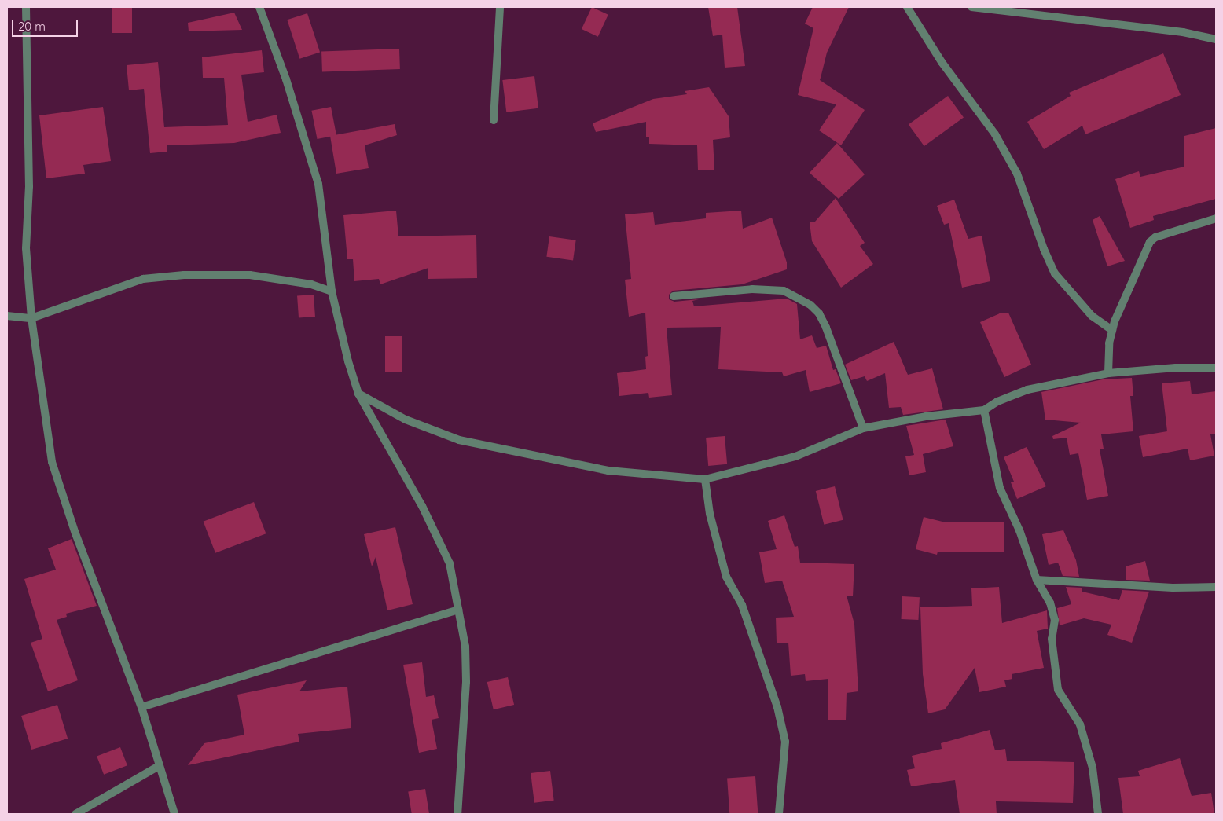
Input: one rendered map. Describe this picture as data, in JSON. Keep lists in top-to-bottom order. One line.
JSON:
{"scale_bar":"20 m"}
